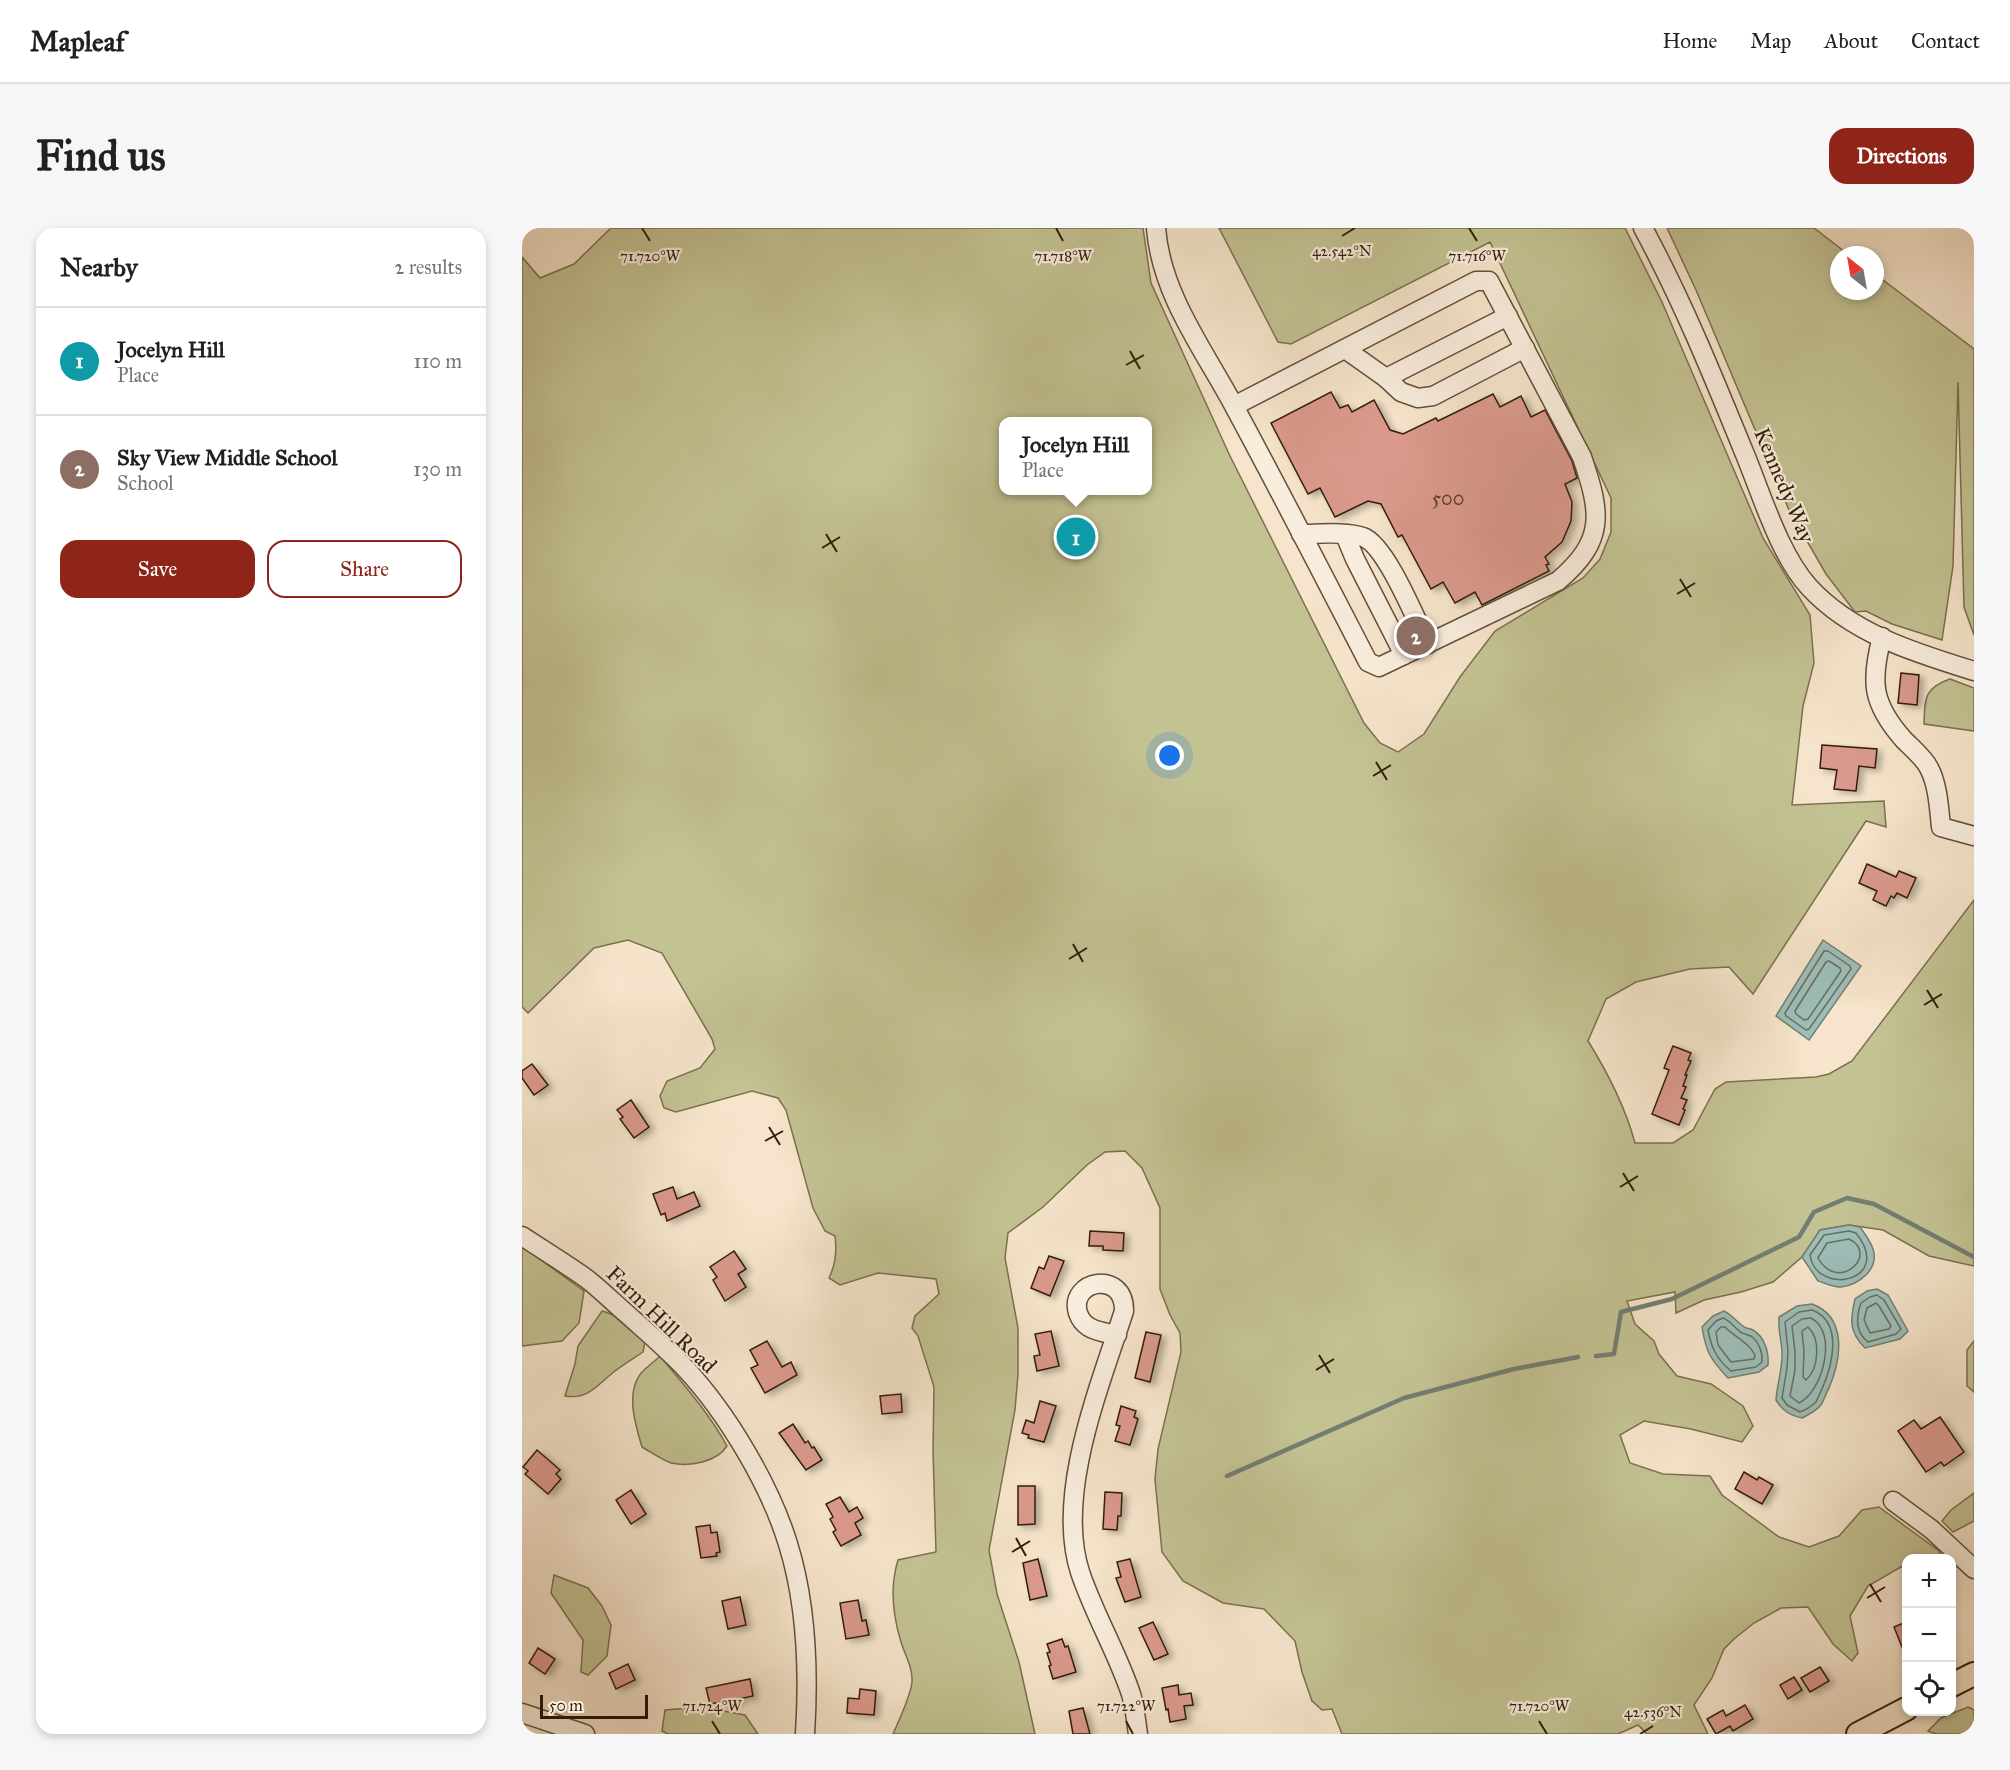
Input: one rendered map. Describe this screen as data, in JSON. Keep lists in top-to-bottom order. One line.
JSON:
{"streets":{"street":["Kennedy Way","Farm Hill Road"]},"house_numbers":["500"],"scale_bar":"50 m","north":"top left","page":{"header":"Mapleaf","nav":["Home","Map","About","Contact"],"buttons":["Directions",["Save","Share"]],"title":"Find us","heading":["Nearby","2 results"],"list":[{"mark":"1","name":"Jocelyn Hill","note":"Place","value":"110 m"},{"mark":"2","name":"Sky View Middle School","note":"School","value":"130 m"}],"popup":["Jocelyn Hill","Place"],"pins":["1","2"],"map_buttons":["+","−"],"scale":"50 m"},"coordinates":["42.542°N","71.720°W","71.718°W","71.716°W","71.724°W","71.722°W","42.536°N"]}
